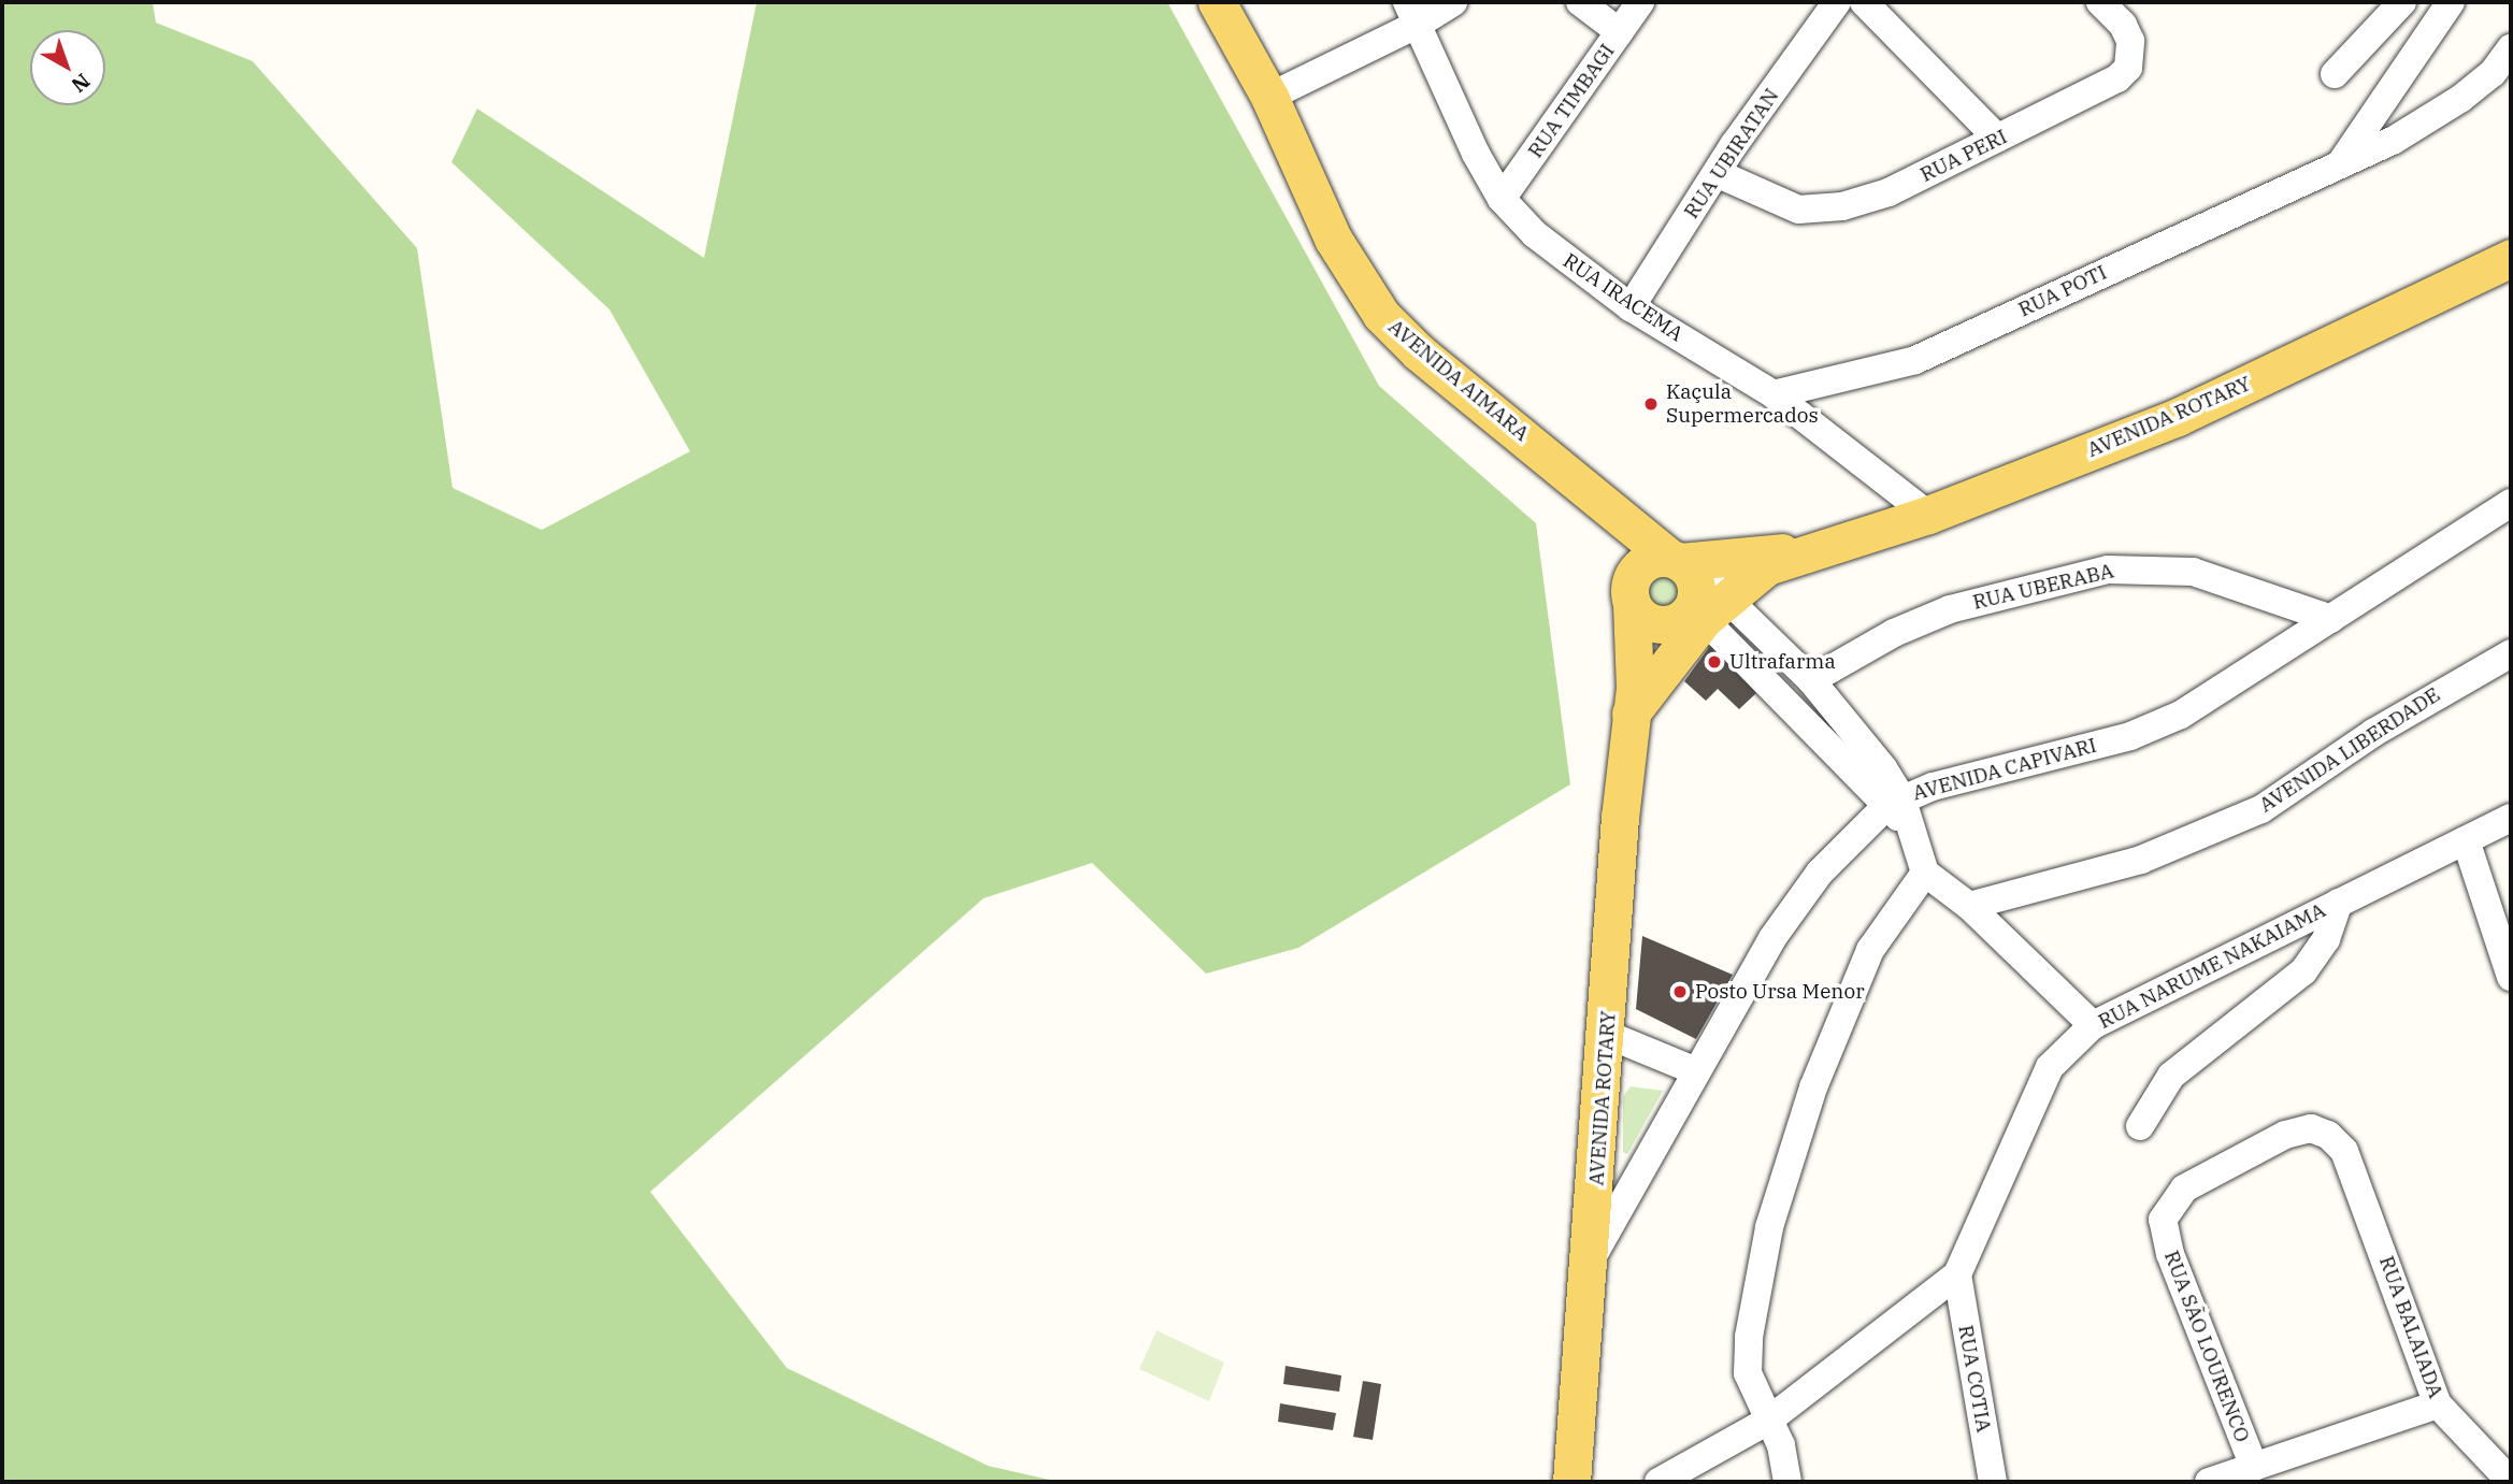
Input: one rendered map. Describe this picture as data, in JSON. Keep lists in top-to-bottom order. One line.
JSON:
{"streets":{"main road":["AVENIDA AIMARA","AVENIDA ROTARY"],"street":["RUA TIMBAGI","RUA UBIRATAN","RUA PERI","RUA POTI","RUA IRACEMA","RUA UBERABA","AVENIDA LIBERDADE","AVENIDA CAPIVARI","RUA NARUME NAKAIAMA","RUA BALAIADA","RUA SÃO LOURENCO","RUA COTIA"]},"crossings":[["RUA TIMBAGI","RUA IRACEMA"],["RUA UBIRATAN","RUA PERI"],["RUA UBIRATAN","RUA IRACEMA"],["RUA POTI","RUA IRACEMA"],["RUA IRACEMA","AVENIDA ROTARY"],["AVENIDA AIMARA","AVENIDA ROTARY"],["AVENIDA ROTARY","AVENIDA CAPIVARI"],["RUA UBERABA","AVENIDA CAPIVARI"],["RUA NARUME NAKAIAMA","RUA COTIA"],["RUA BALAIADA","RUA SÃO LOURENCO"]],"places":["Kaçula Supermercados","Ultrafarma","Posto Ursa Menor"],"north":"bottom right"}
